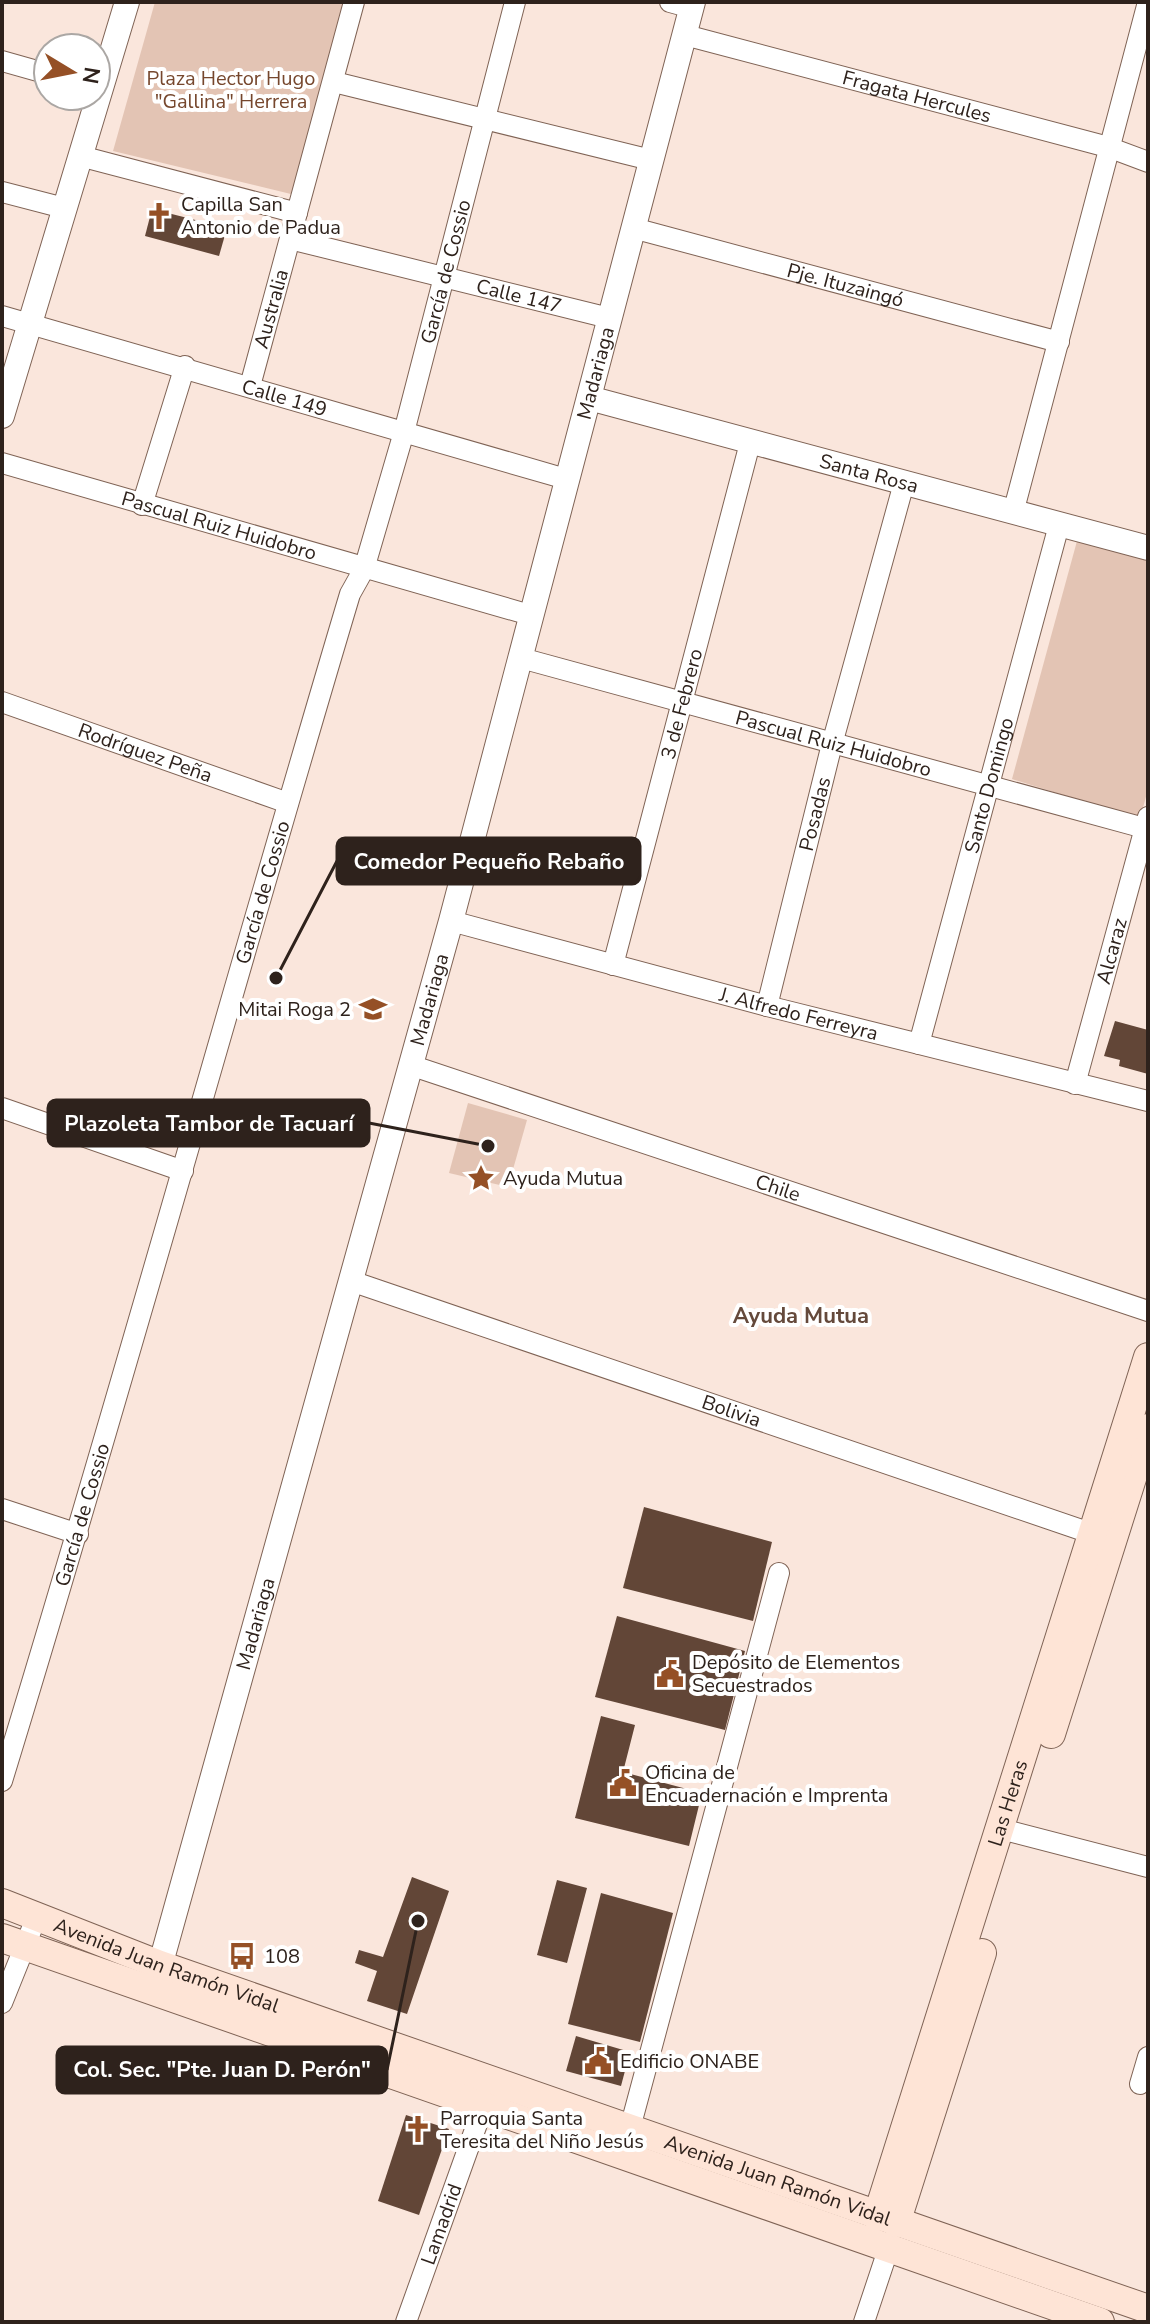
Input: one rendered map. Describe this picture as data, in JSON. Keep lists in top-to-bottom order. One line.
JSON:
{"streets":{"main road":["Las Heras","Avenida Juan Ramón Vidal"],"street":["Fragata Hercules","García de Cossio","Pje. Ituzaingó","Calle 147","Australia","Madariaga","Calle 149","Santa Rosa","Pascual Ruiz Huidobro","3 de Febrero","Rodríguez Peña","Santo Domingo","Posadas","Alcaraz","J. Alfredo Ferreyra","Chile","Bolivia","Lamadrid"]},"crossings":[["Fragata Hercules","Madariaga"],["García de Cossio","Calle 147"],["García de Cossio","Calle 149"],["García de Cossio","Pascual Ruiz Huidobro"],["García de Cossio","Rodríguez Peña"],["Pje. Ituzaingó","Madariaga"],["Calle 147","Australia"],["Calle 147","Madariaga"],["Australia","Calle 149"],["Madariaga","Calle 149"],["Madariaga","Santa Rosa"],["Madariaga","Pascual Ruiz Huidobro"],["Madariaga","J. Alfredo Ferreyra"],["Madariaga","Chile"],["Madariaga","Bolivia"],["Madariaga","Avenida Juan Ramón Vidal"],["Santa Rosa","3 de Febrero"],["Santa Rosa","Santo Domingo"],["Santa Rosa","Posadas"],["Pascual Ruiz Huidobro","3 de Febrero"],["Pascual Ruiz Huidobro","Santo Domingo"],["Pascual Ruiz Huidobro","Posadas"],["Pascual Ruiz Huidobro","Alcaraz"],["3 de Febrero","J. Alfredo Ferreyra"],["Santo Domingo","J. Alfredo Ferreyra"],["Posadas","J. Alfredo Ferreyra"],["Alcaraz","J. Alfredo Ferreyra"],["Bolivia","Las Heras"],["Las Heras","Avenida Juan Ramón Vidal"],["Avenida Juan Ramón Vidal","Lamadrid"]],"districts":["Ayuda Mutua"],"parks":["Plaza Hector Hugo \"Gallina\" Herrera"],"places":{"church":["Capilla San Antonio de Padua","Parroquia Santa Teresita del Niño Jesús"],"other":["Comedor Pequeño Rebaño","Plazoleta Tambor de Tacuarí","Col. Sec. \"Pte. Juan D. Perón\""],"school or university":["Mitai Roga 2"],"place":["Ayuda Mutua"],"public building":["Depósito de Elementos Secuestrados","Oficina de Encuadernación e Imprenta","Edificio ONABE"],"bus stop":["108"]},"north":"right"}
